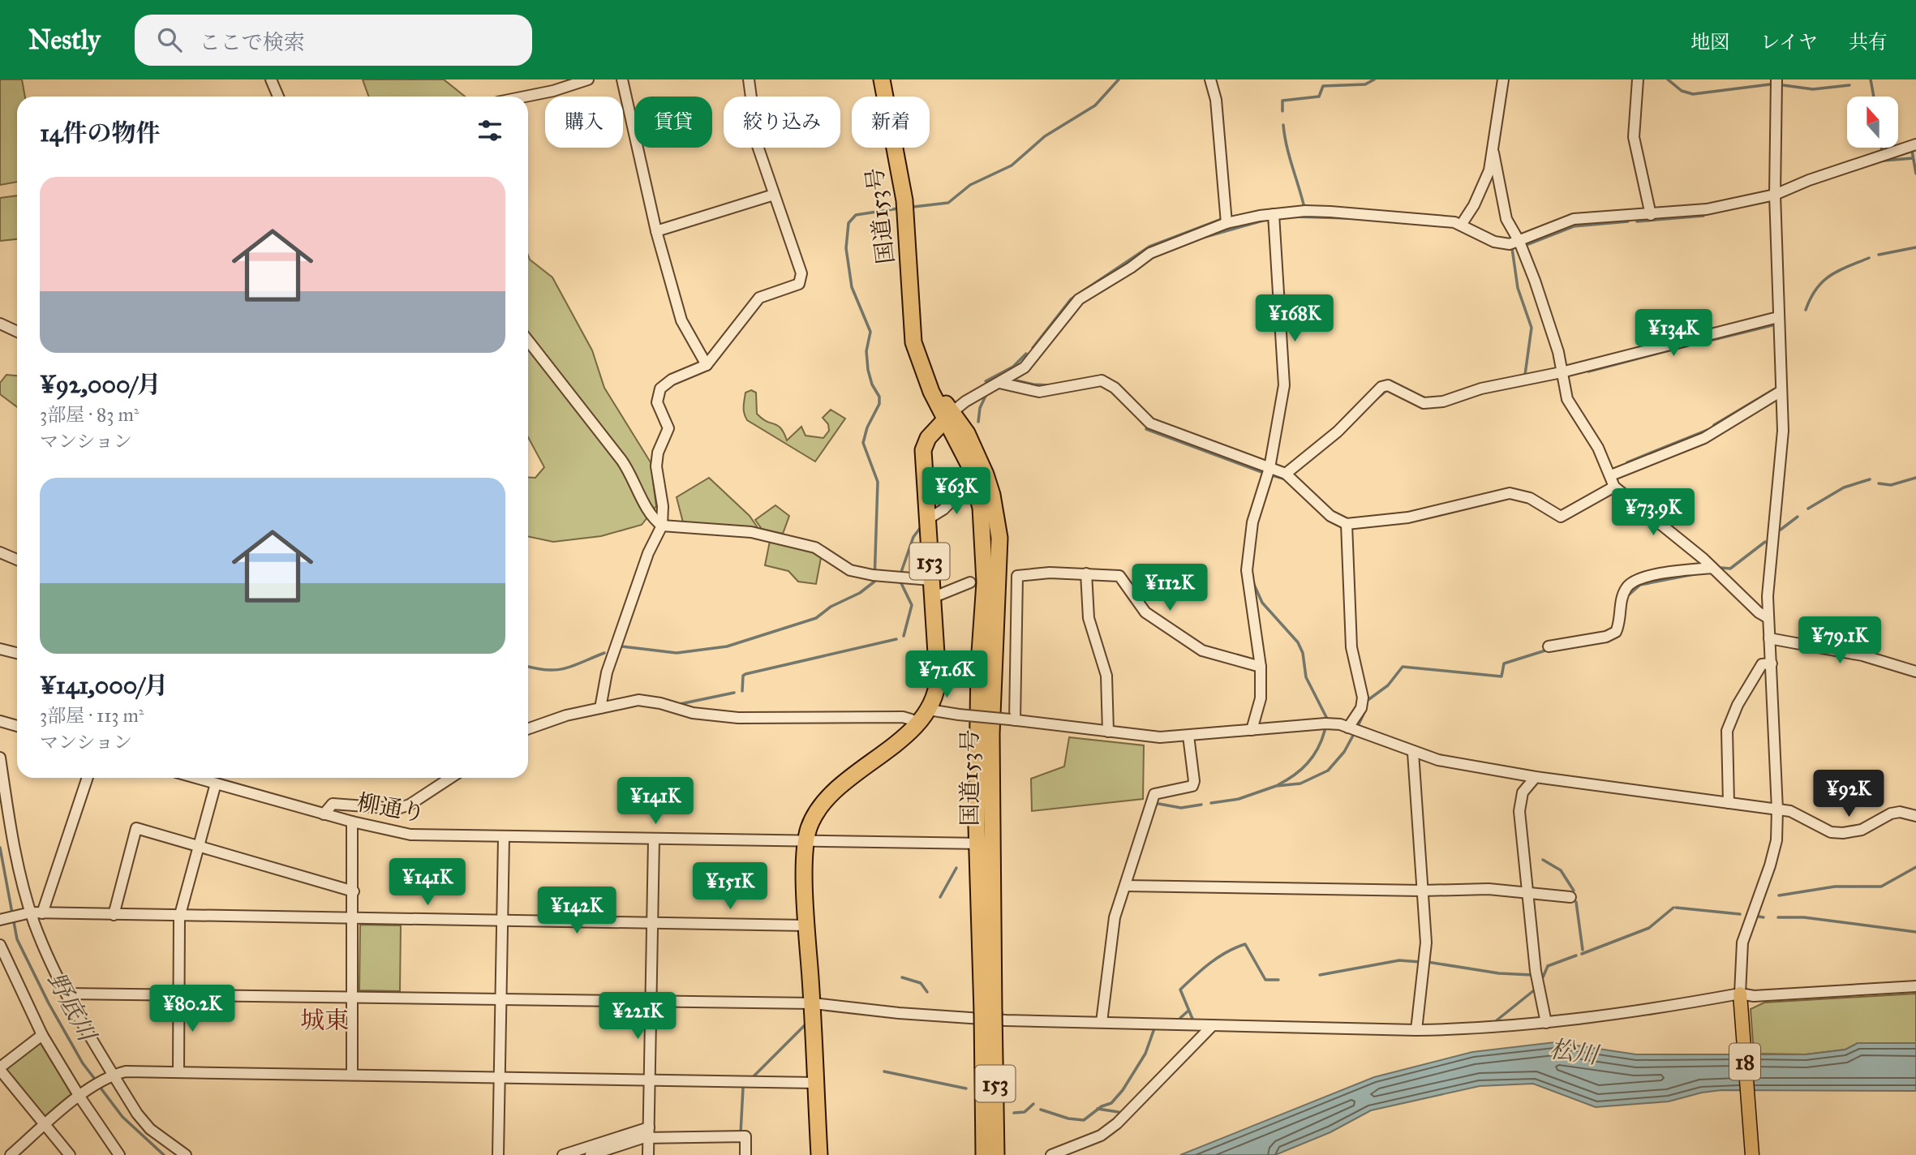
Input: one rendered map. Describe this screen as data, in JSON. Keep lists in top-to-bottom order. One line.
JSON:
{"streets":{"highway":["国道153号","153"],"main road":["18"],"street":["柳通り"]},"crossings":[["国道153号","153"],["国道153号","柳通り"],["153","柳通り"]],"districts":["城東"],"water":["野底川","松川"],"north":"top","page":{"header":"Nestly","search":"ここで検索","nav":["地図","レイヤ","共有"],"chip":["購入","賃貸","絞り込み","新着"],"heading":"14件の物件","list":[{"name":"¥92,000/月","note":"3部屋 · 83 m² · マンション"},{"name":"¥141,000/月","note":"3部屋 · 113 m² · マンション"}],"price":["¥168K","¥134K","¥63K","¥73.9K","¥112K","¥79.1K","¥71.6K","¥92K","¥141K","¥141K","¥151K","¥142K","¥80.2K","¥221K"]}}
